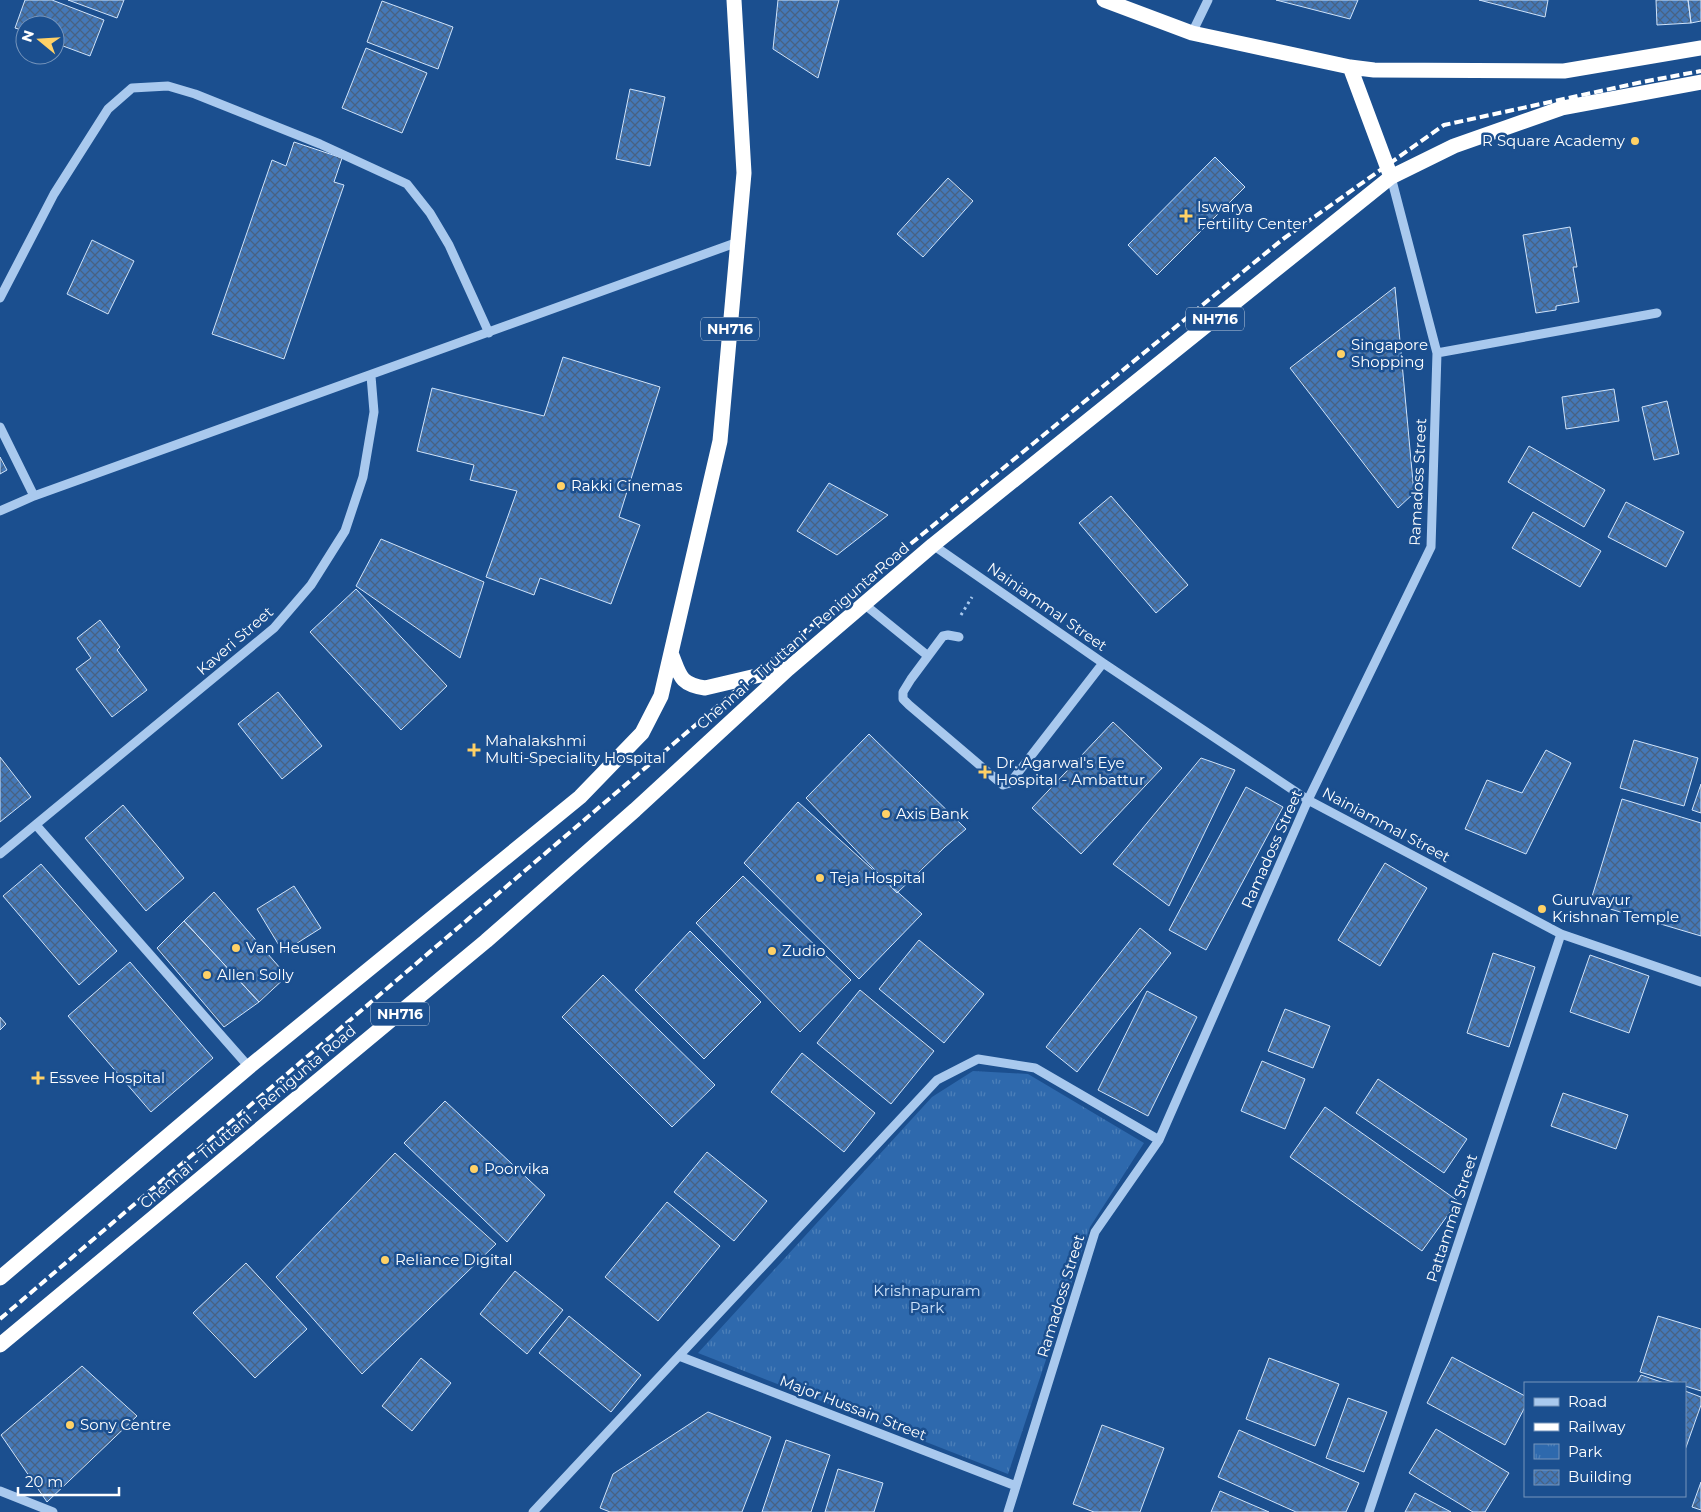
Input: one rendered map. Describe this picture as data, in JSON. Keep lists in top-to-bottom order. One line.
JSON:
{"streets":{"highway":["NH716","Chennai - Tiruttani - Renigunta Road"],"street":["Ramadoss Street","Nainiammal Street","Kaveri Street","Pattammal Street","Major Hussain Street"]},"crossings":[["Ramadoss Street","Nainiammal Street"],["Ramadoss Street","Chennai - Tiruttani - Renigunta Road"],["Ramadoss Street","Major Hussain Street"],["Nainiammal Street","Chennai - Tiruttani - Renigunta Road"],["Nainiammal Street","Pattammal Street"]],"parks":["Krishnapuram Park"],"places":{"other":["R Square Academy","Singapore Shopping","Rakki Cinemas","Axis Bank","Teja Hospital","Guruvayur Krishnan Temple","Van Heusen","Zudio","Allen Solly","Poorvika","Reliance Digital","Sony Centre"],"health":["Iswarya Fertility Center","Mahalakshmi Multi-Speciality Hospital","Dr. Agarwal's Eye Hospital - Ambattur","Essvee Hospital"]},"legend":["Road","Railway","Park","Building"],"scale_bar":"20 m","north":"left"}
